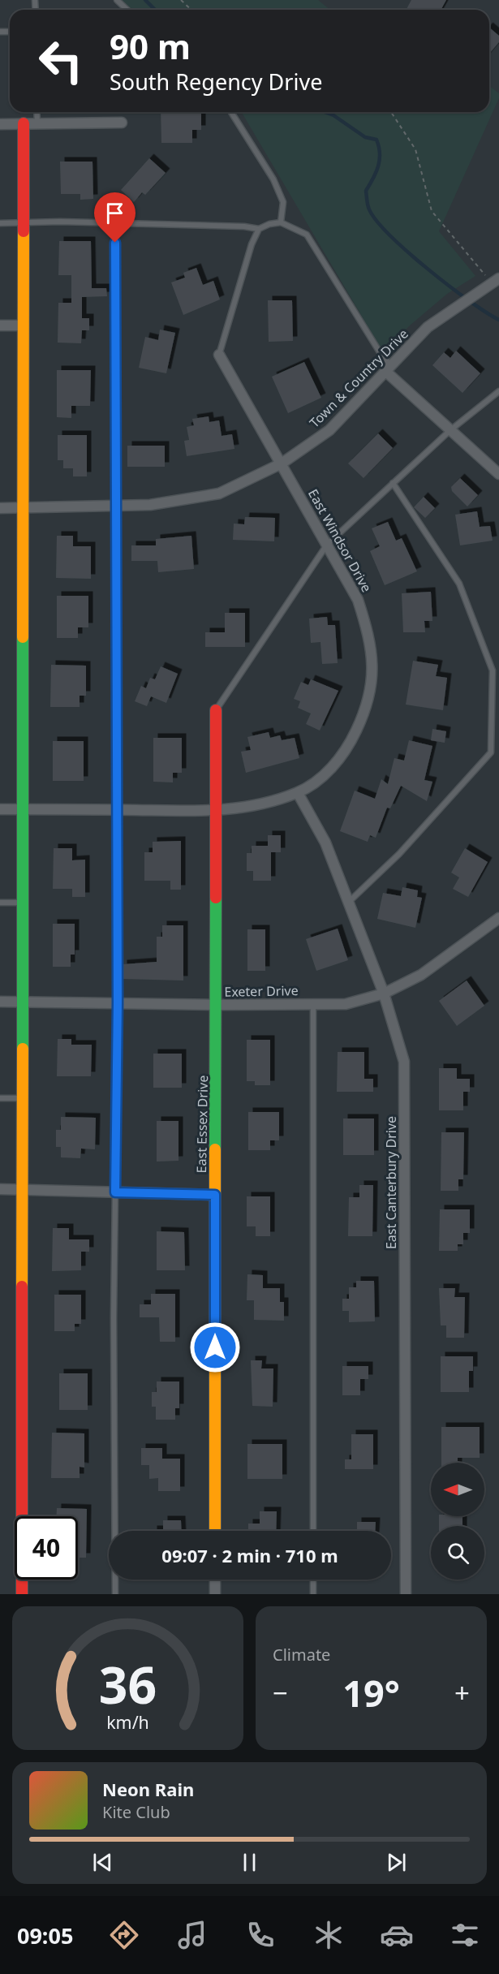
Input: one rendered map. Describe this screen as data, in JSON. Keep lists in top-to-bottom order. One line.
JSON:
{"streets":{"street":["Town & Country Drive","East Windsor Drive","Exeter Drive","East Essex Drive","East Canterbury Drive"]},"crossings":[["Town & Country Drive","East Windsor Drive"],["East Windsor Drive","East Essex Drive"],["East Windsor Drive","East Canterbury Drive"],["Exeter Drive","East Essex Drive"],["Exeter Drive","East Canterbury Drive"]],"north":"left","page":{"turn":["90 m","South Regency Drive"],"limit":"40","trip":"09:07 · 2 min · 710 m","tile":"Climate","heat":["−","19°","+"],"song":["Neon Rain","Kite Club"],"tabs":"09:05","gauge":["36","km/h"]}}
